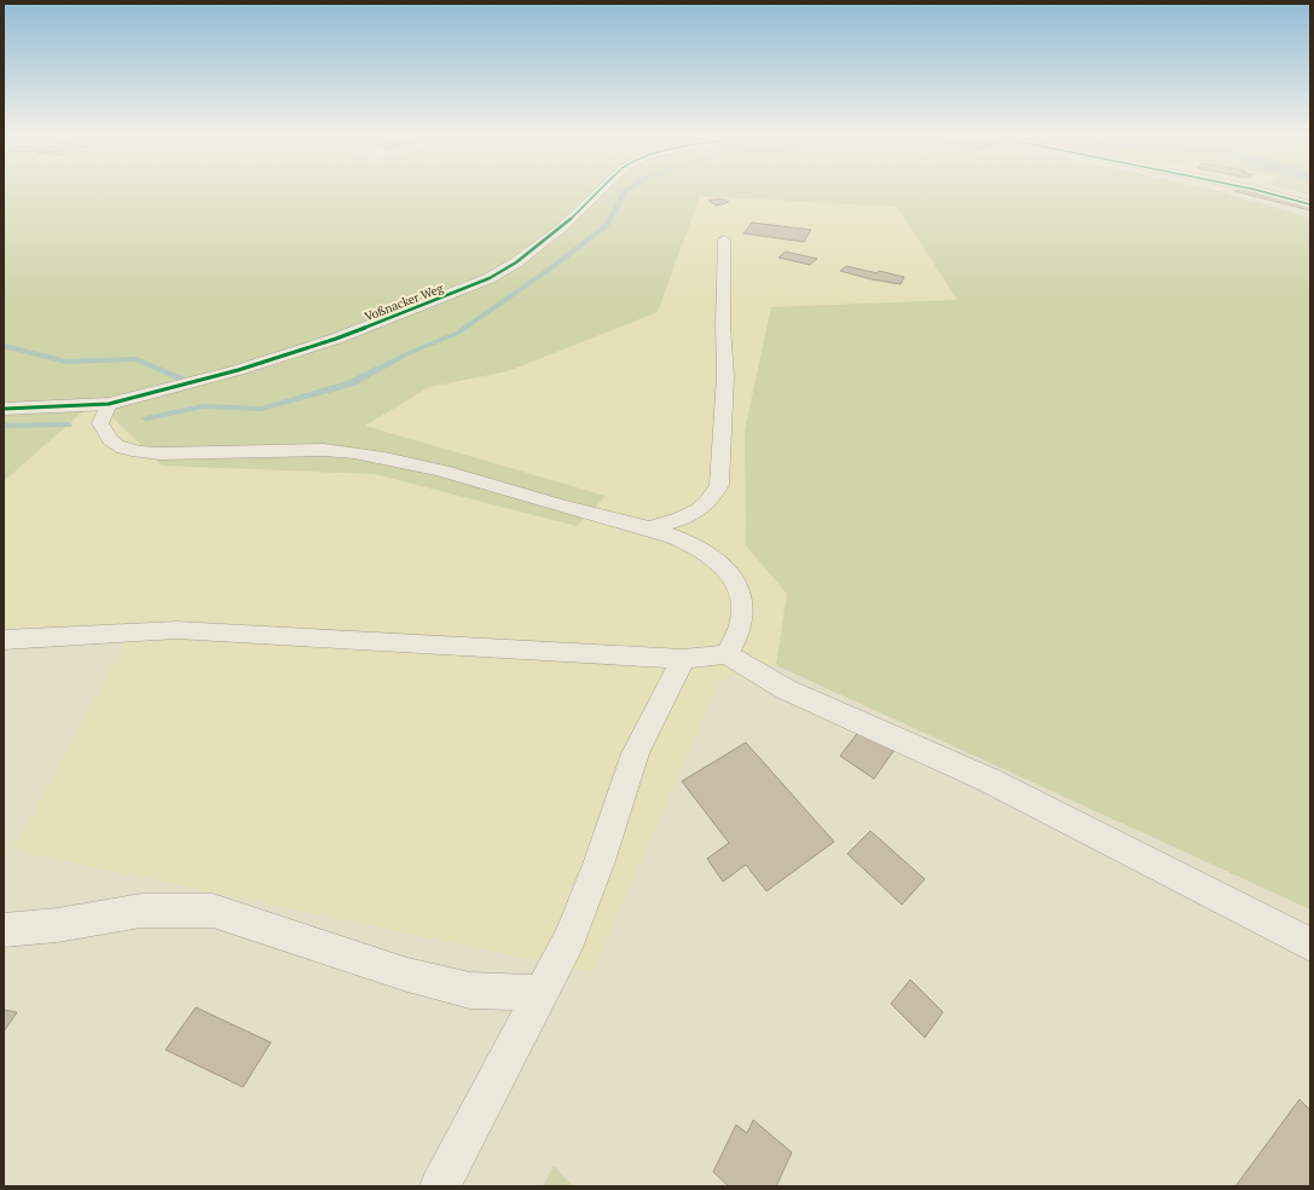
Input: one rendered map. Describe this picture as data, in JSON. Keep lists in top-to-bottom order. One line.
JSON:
{"streets":{"street":["Voßnacker Weg"]}}
